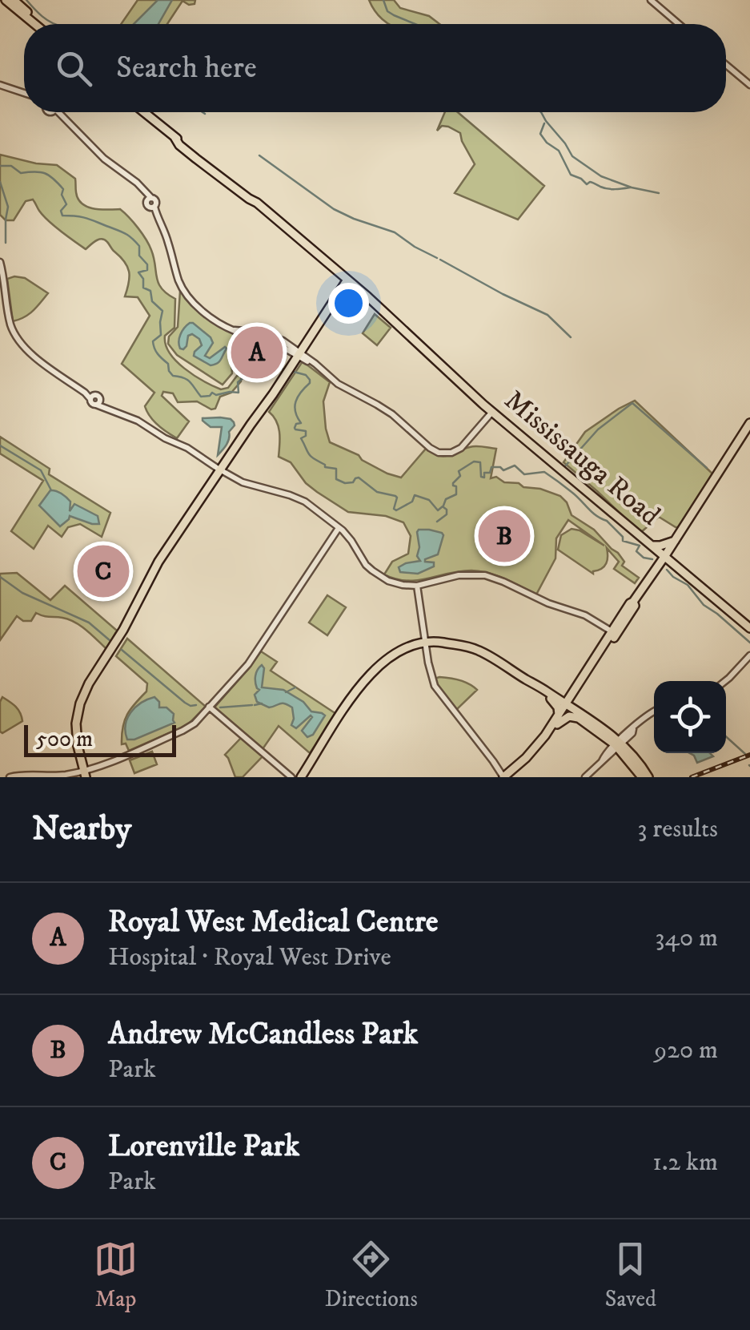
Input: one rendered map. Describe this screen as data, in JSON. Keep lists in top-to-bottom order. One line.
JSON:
{"streets":{"main road":["Mississauga Road"]},"scale_bar":"500 m","page":{"search":"Search here","pins":["A","B","C"],"scale":"500 m","heading":["Nearby","3 results"],"list":[{"mark":"A","name":"Royal West Medical Centre","note":"Hospital · Royal West Drive","value":"340 m"},{"mark":"B","name":"Andrew McCandless Park","note":"Park","value":"920 m"},{"mark":"C","name":"Lorenville Park","note":"Park","value":"1.2 km"}],"nav":["Map","Directions","Saved"]}}
